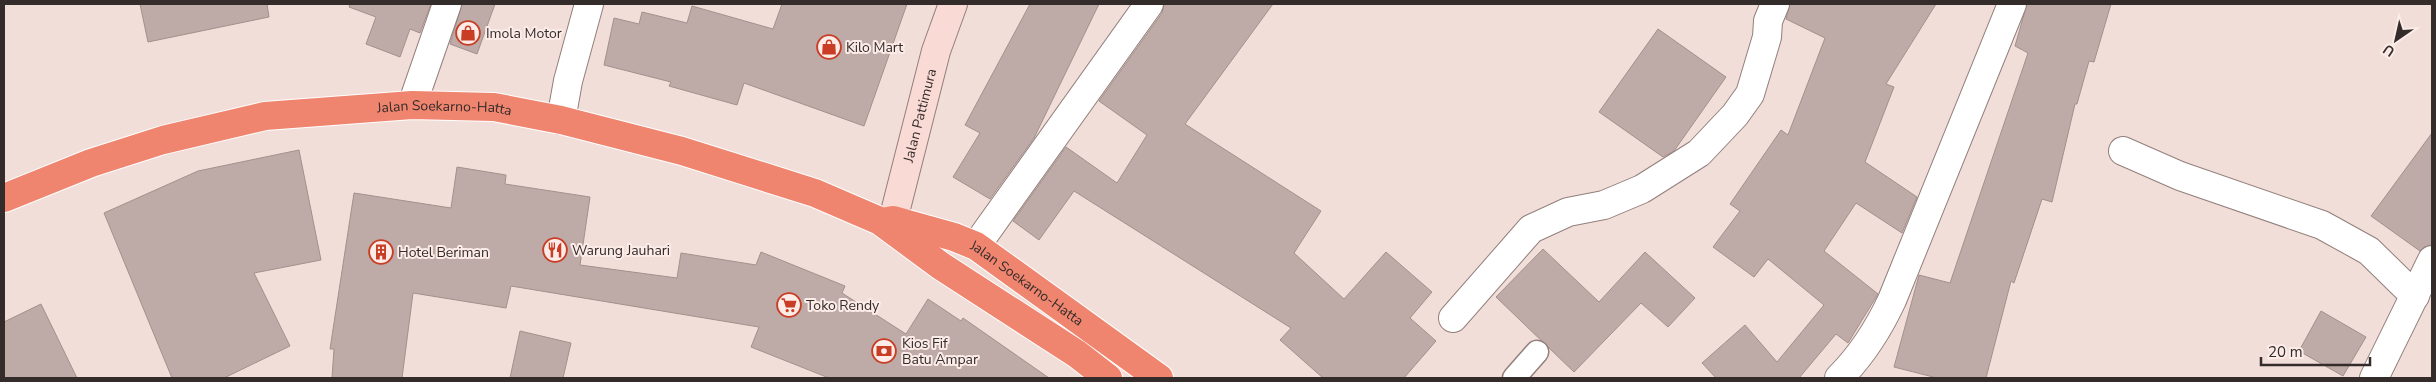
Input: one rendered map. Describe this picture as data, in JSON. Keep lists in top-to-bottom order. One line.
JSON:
{"streets":{"highway":["Jalan Soekarno-Hatta"],"street":["Jalan Pattimura"]},"crossings":[["Jalan Soekarno-Hatta","Jalan Pattimura"]],"places":{"shop":["Imola Motor","Kilo Mart"],"restaurant":["Warung Jauhari"],"building":["Hotel Beriman"],"supermarket":["Toko Rendy"],"bank":["Kios Fif Batu Ampar"]},"scale_bar":"20 m","north":"bottom left"}
